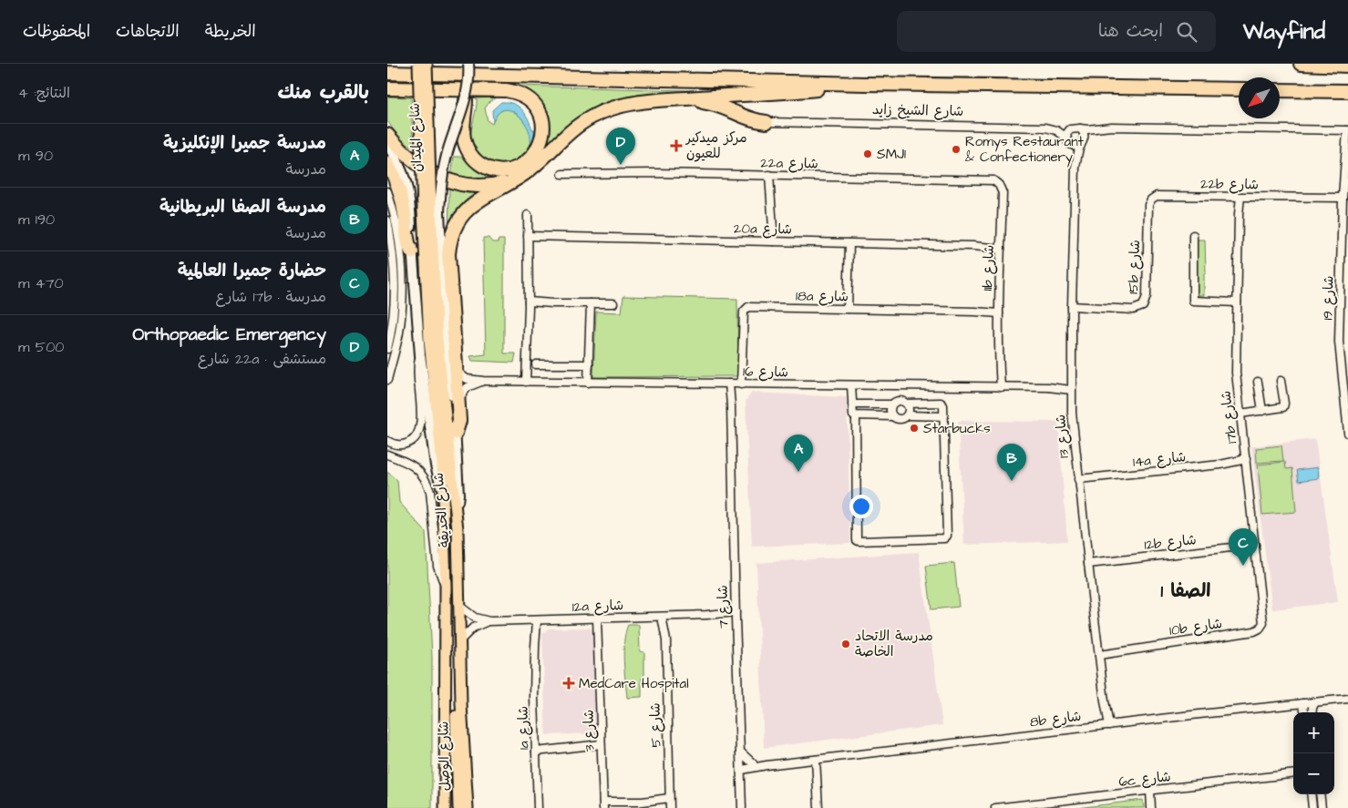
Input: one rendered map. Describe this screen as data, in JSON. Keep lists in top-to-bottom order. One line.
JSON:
{"streets":{"highway":["شارع الشيخ زايد"],"main road":["شارع الميدان","شارع الحديقة","شارع الوصل"],"street":["22a شارع","22b شارع","20a شارع","15b شارع","11b شارع","18a شارع","شارع 19","شارع 16","17b شارع","شارع 13","14a شارع","12b شارع","12a شارع","شارع 7","10b شارع","8b شارع","شارع 5","1a شارع","شارع 3","6c شارع"]},"crossings":[["شارع الشيخ زايد","شارع 13"],["شارع الميدان","شارع الحديقة"],["22a شارع","11b شارع"],["22b شارع","15b شارع"],["22b شارع","شارع 19"],["22b شارع","17b شارع"],["20a شارع","11b شارع"],["15b شارع","شارع 13"],["11b شارع","18a شارع"],["11b شارع","شارع 16"],["18a شارع","شارع 16"],["18a شارع","شارع 7"],["شارع 16","شارع 13"],["شارع 16","شارع 7"],["17b شارع","14a شارع"],["17b شارع","12b شارع"],["17b شارع","10b شارع"],["شارع 13","14a شارع"],["شارع 13","12b شارع"],["شارع 13","10b شارع"],["شارع 13","8b شارع"],["شارع الحديقة","12a شارع"],["شارع الحديقة","شارع الوصل"],["12a شارع","شارع 7"],["12a شارع","شارع 5"],["12a شارع","1a شارع"],["12a شارع","شارع 3"],["شارع 7","8b شارع"]],"districts":["الصفا 1"],"places":{"health":["مركز ميدكير للعيون","MedCare Hospital"],"other":["Romys Restaurant & Confectionery","SMJ1","Starbucks","مدرسة الاتحاد الخاصة"]},"north":"bottom left","page":{"header":"Wayfind","search":"ابحث هنا","nav":["الخريطة","الاتجاهات","المحفوظات"],"heading":["بالقرب منك","النتائج: 4"],"list":[{"mark":"A","name":"مدرسة جميرا الإنكليزية","note":"مدرسة","value":"90 m"},{"mark":"B","name":"مدرسة الصفا البريطانية","note":"مدرسة","value":"190 m"},{"mark":"C","name":"حضارة جميرا العالمية","note":"مدرسة · 17b شارع","value":"470 m"},{"mark":"D","name":"Orthopaedic Emergency","note":"مستشفى · 22a شارع","value":"500 m"}],"pins":["D","A","B","C"],"map_buttons":["+","−"]}}
